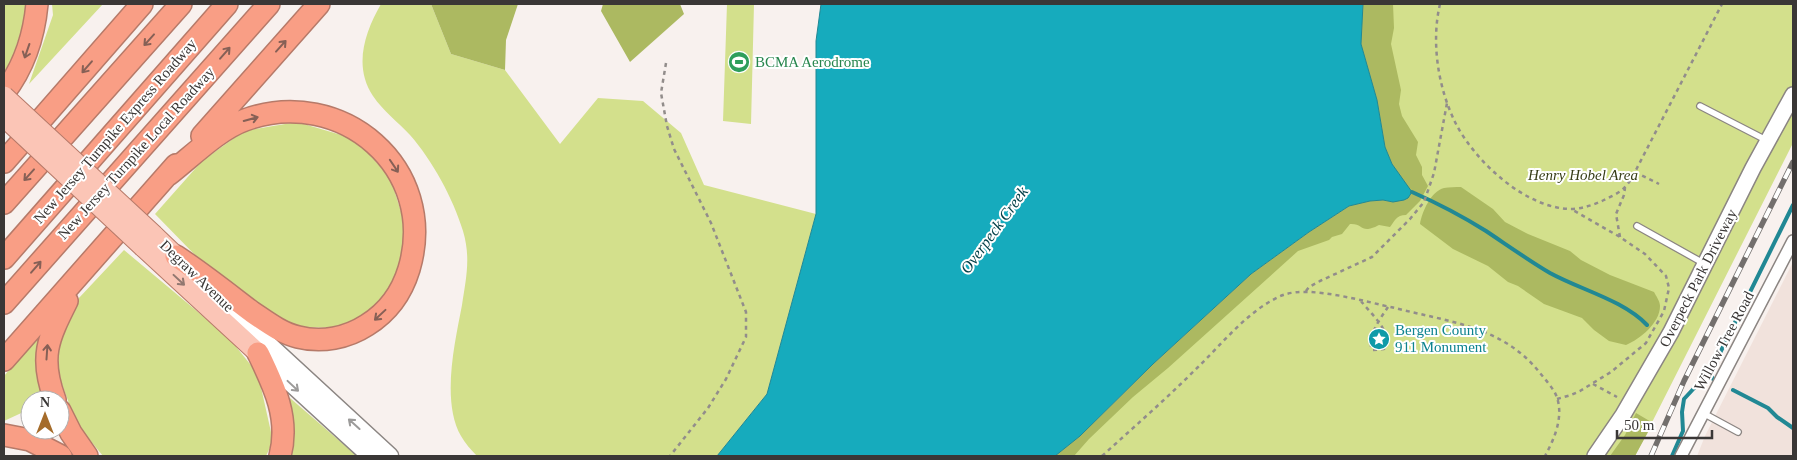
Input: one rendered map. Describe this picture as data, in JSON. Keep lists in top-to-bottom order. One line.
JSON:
{"streets":{"highway":["New Jersey Turnpike Express Roadway","New Jersey Turnpike Local Roadway"],"main road":["Degraw Avenue"],"street":["Overpeck Park Driveway","Willow Tree Road"]},"water":["Overpeck Creek"],"parks":["Henry Hobel Area"],"places":{"sports":["BCMA Aerodrome"],"place":["Bergen County 911 Monument"]},"scale_bar":"50 m","north":"top"}
